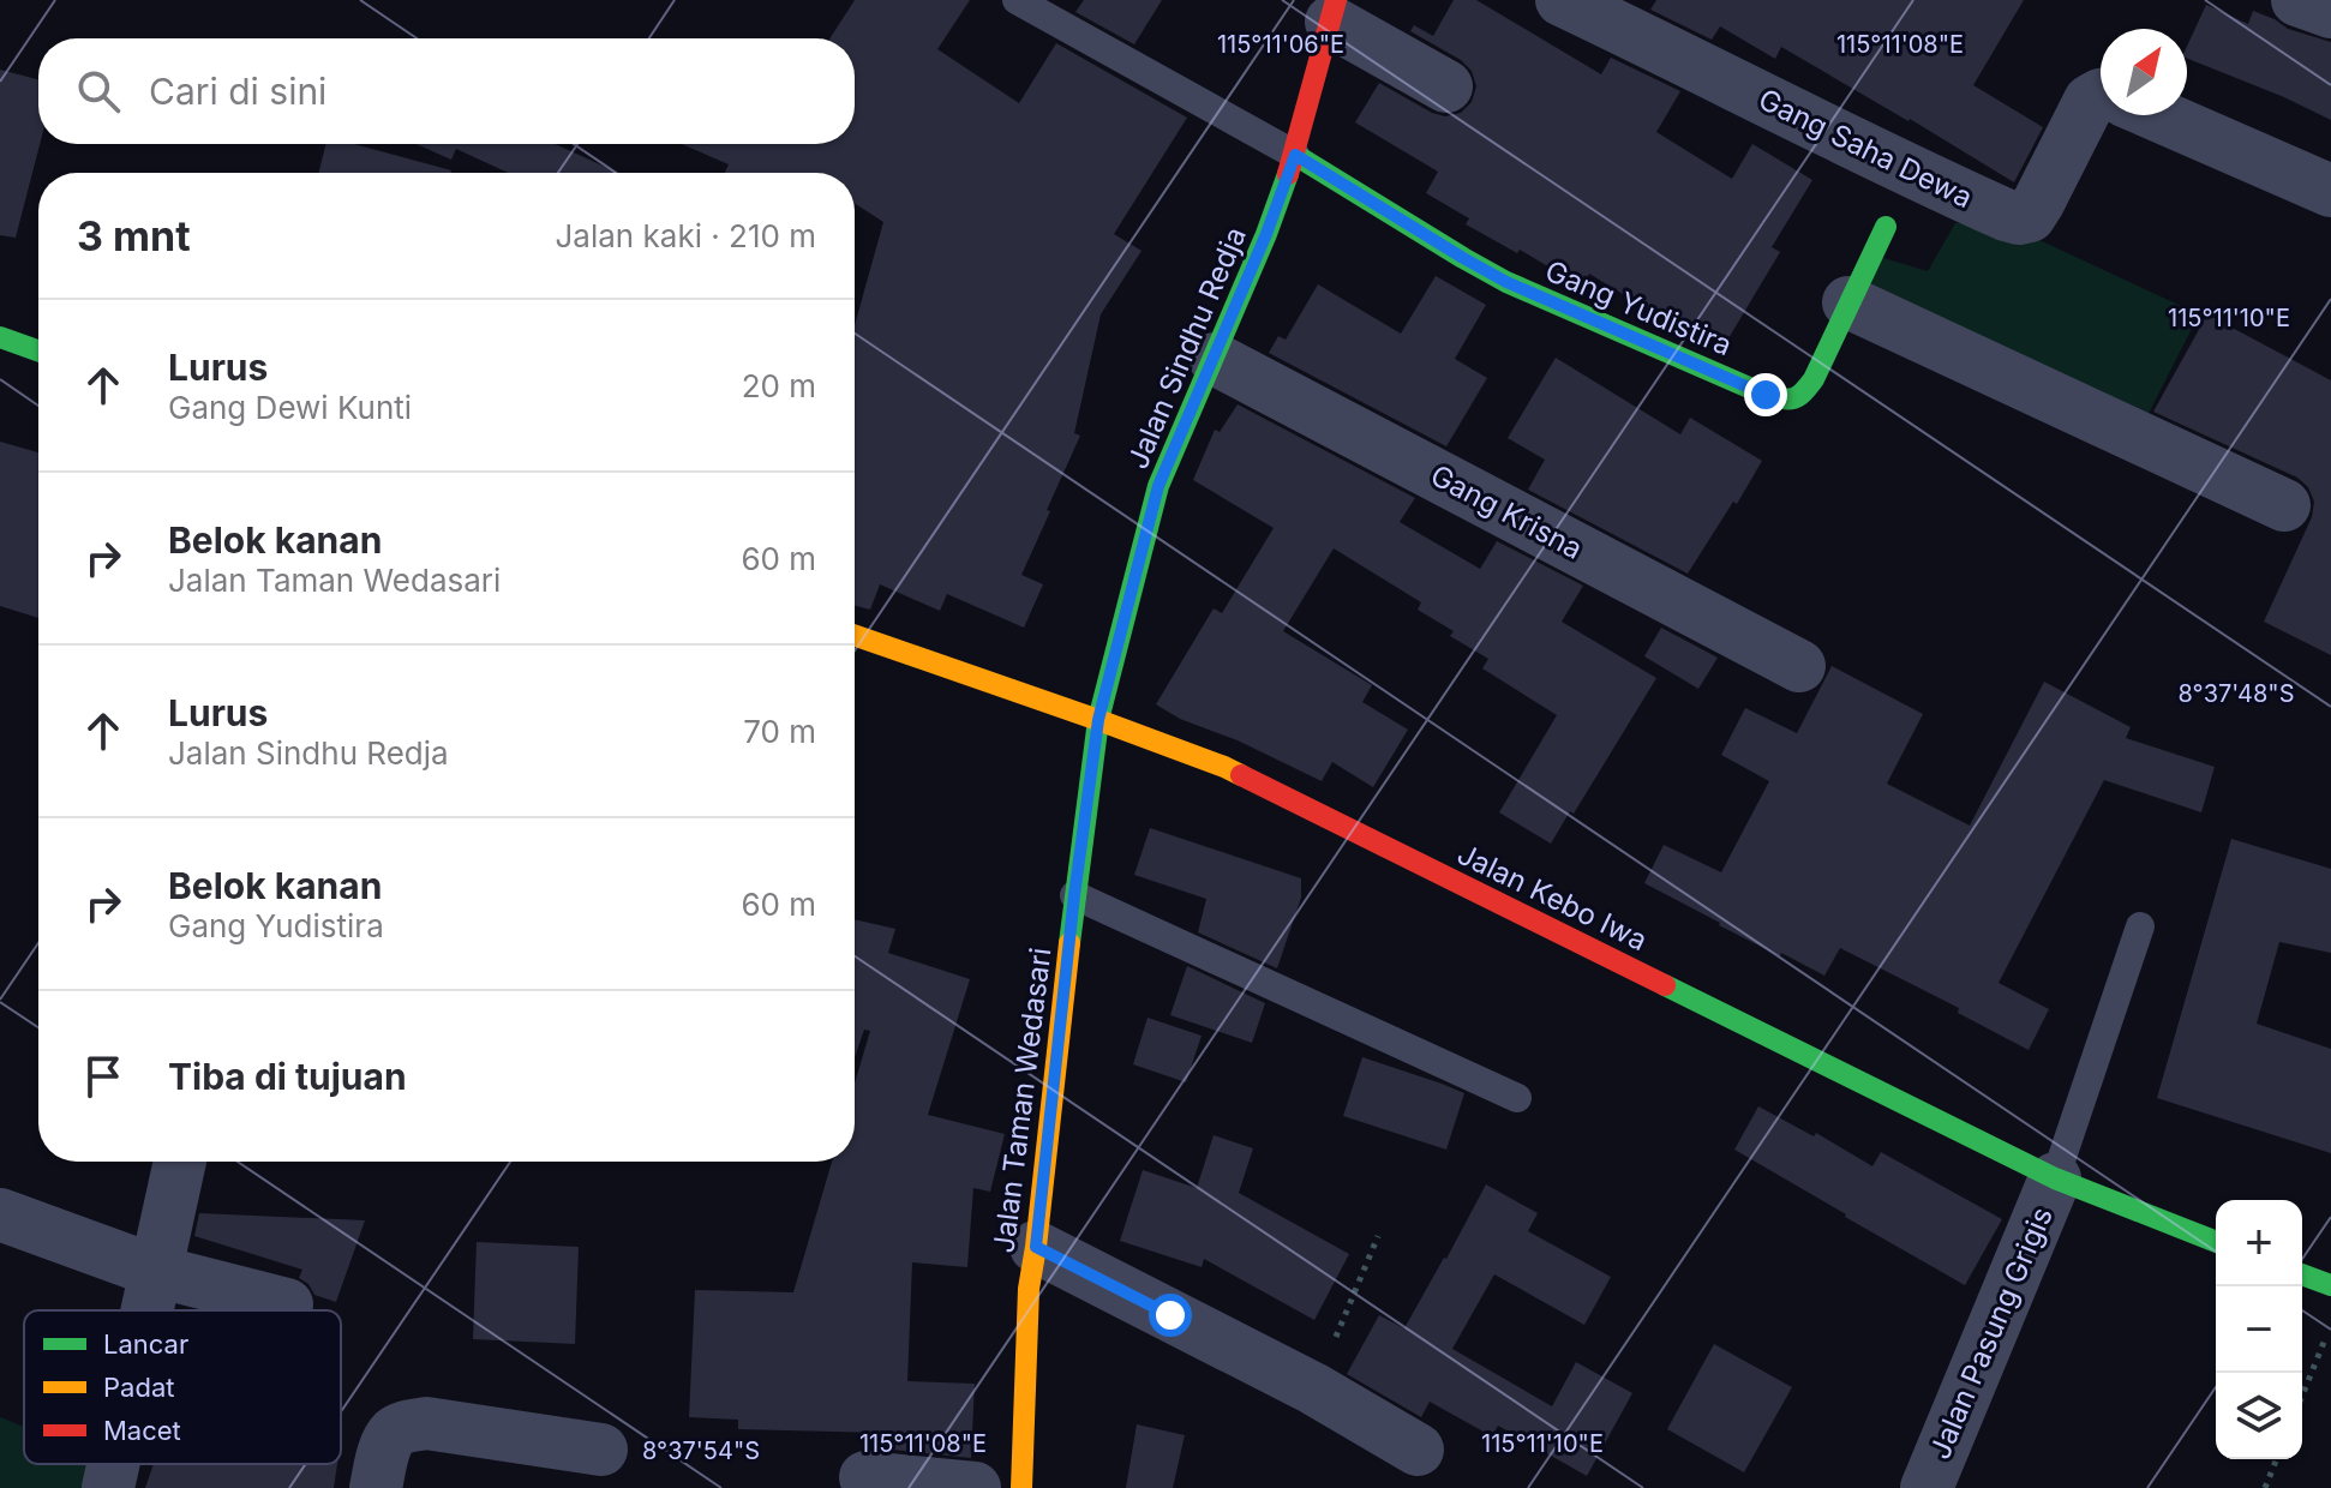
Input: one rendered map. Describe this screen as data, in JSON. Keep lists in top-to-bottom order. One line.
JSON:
{"streets":{"street":["Gang Saha Dewa","Gang Yudistira","Jalan Sindhu Redja","Gang Krisna","Jalan Kebo Iwa","Jalan Taman Wedasari","Jalan Pasung Grigis"]},"crossings":[["Gang Yudistira","Jalan Sindhu Redja"],["Jalan Sindhu Redja","Gang Krisna"],["Jalan Sindhu Redja","Jalan Kebo Iwa"],["Jalan Sindhu Redja","Jalan Taman Wedasari"],["Jalan Kebo Iwa","Jalan Taman Wedasari"],["Jalan Kebo Iwa","Jalan Pasung Grigis"]],"legend":["Lancar","Padat","Macet"],"north":"top right","page":{"search":"Cari di sini","heading":["3 mnt","Jalan kaki · 210 m"],"list":[["Lurus","Gang Dewi Kunti","20 m"],["Belok kanan","Jalan Taman Wedasari","60 m"],["Lurus","Jalan Sindhu Redja","70 m"],["Belok kanan","Gang Yudistira","60 m"],"Tiba di tujuan"],"map_buttons":["+","−"]},"coordinates":["115°11'06\"E","115°11'08\"E","115°11'10\"E","8°37'48\"S","8°37'54\"S"]}
